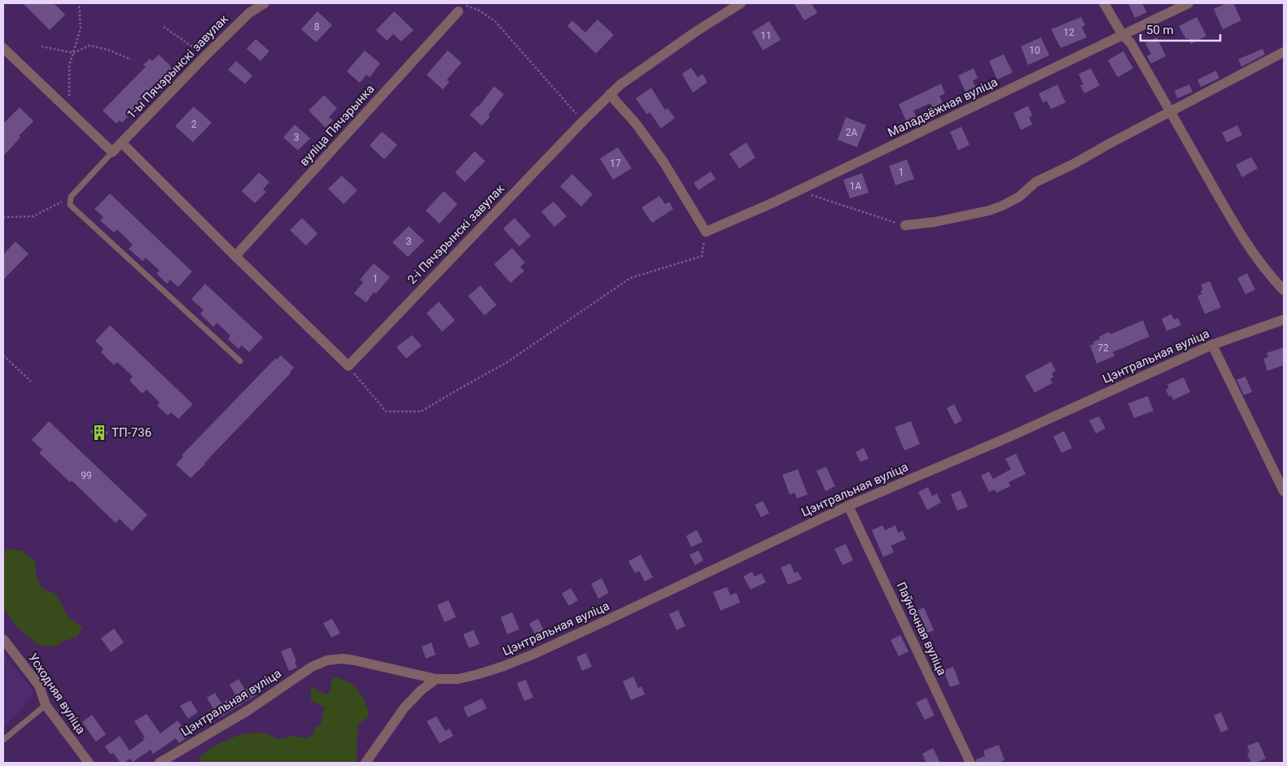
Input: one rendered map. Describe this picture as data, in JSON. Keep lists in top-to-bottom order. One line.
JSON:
{"streets":{"street":["1-ы Пячэрынскі завулак","Маладзёжная вуліца","вуліца Пячэрынка","2-і Пячэрынскі завулак","Цэнтральная вуліца","Паўночная вуліца","Усходняя вуліца"]},"crossings":[["Цэнтральная вуліца","Паўночная вуліца"]],"places":{"building":["ТП-736"]},"house_numbers":["8","12","11","10","2","2А","3","17","1","1А","3","1","72","99"],"scale_bar":"50 m"}
